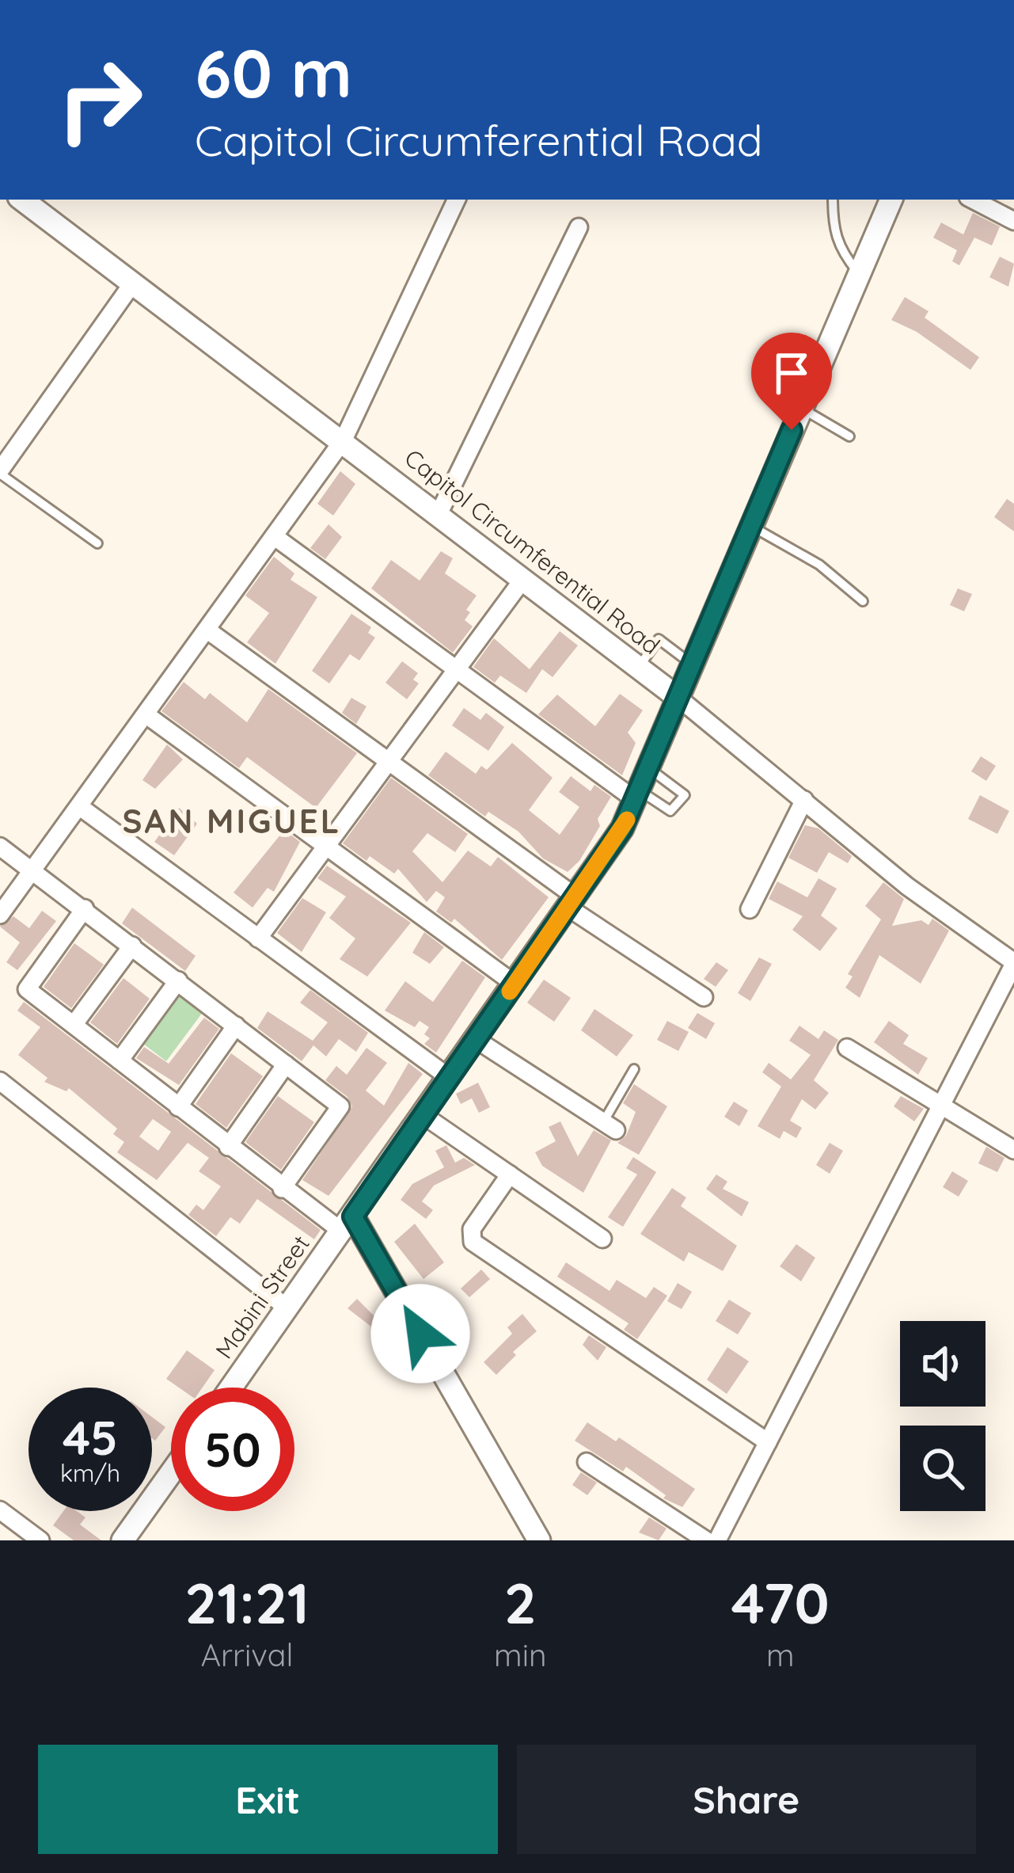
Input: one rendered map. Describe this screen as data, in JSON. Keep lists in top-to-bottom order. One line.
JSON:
{"streets":{"main road":["Capitol Circumferential Road","Mabini Street"]},"districts":["SAN MIGUEL"],"page":{"turn":["60 m","Capitol Circumferential Road"],"speed":"45 km/h","limit":"50","eta":["21:21","Arrival","2","min","470","m"],"buttons":["Exit","Share"]}}
